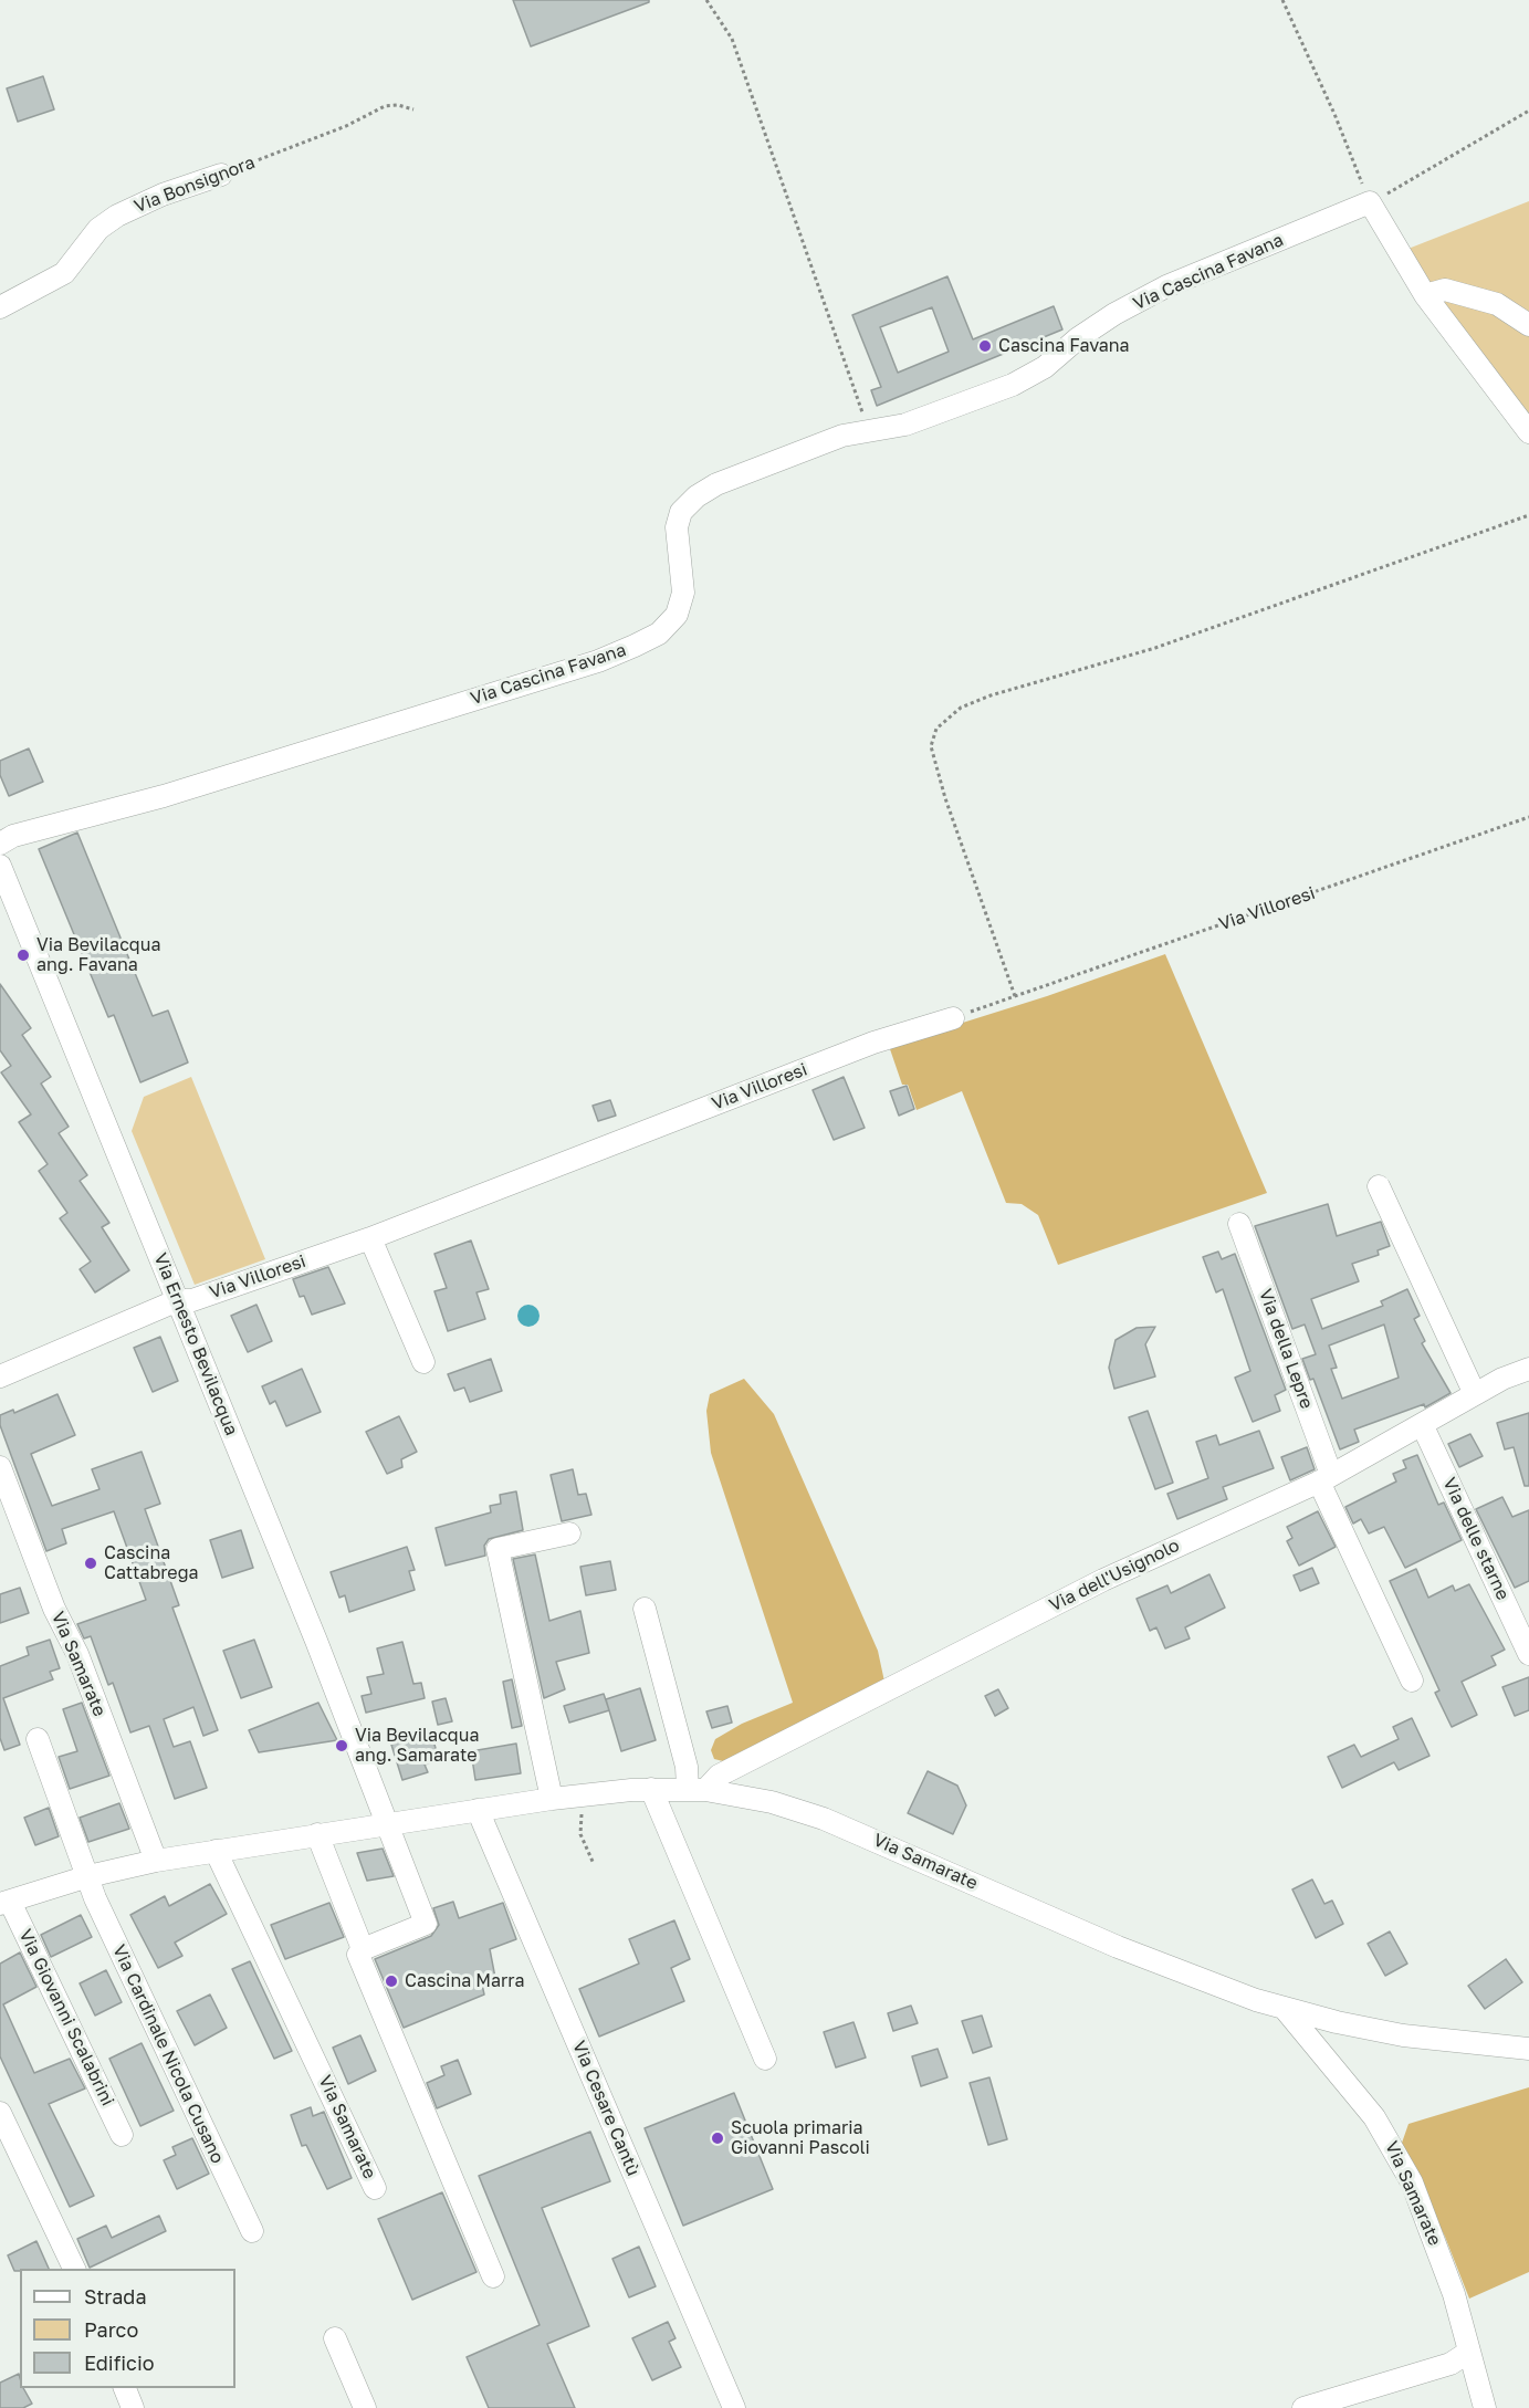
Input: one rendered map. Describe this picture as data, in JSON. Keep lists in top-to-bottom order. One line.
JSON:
{"streets":{"street":["Via Bonsignora","Via Cascina Favana","Via Villoresi","Via Ernesto Bevilacqua","Via della Lepre","Via delle starne","Via dell'Usignolo","Via Samarate","Via Giovanni Scalabrini","Via Cardinale Nicola Cusano","Via Cesare Cantù"]},"crossings":[["Via Villoresi","Via Ernesto Bevilacqua"],["Via Ernesto Bevilacqua","Via Samarate"],["Via della Lepre","Via dell'Usignolo"],["Via delle starne","Via dell'Usignolo"],["Via dell'Usignolo","Via Samarate"],["Via Samarate","Via Giovanni Scalabrini"],["Via Samarate","Via Cardinale Nicola Cusano"],["Via Samarate","Via Cesare Cantù"]],"places":["Cascina Favana","Via Bevilacqua ang. Favana","Cascina Cattabrega","Via Bevilacqua ang. Samarate","Cascina Marra","Scuola primaria Giovanni Pascoli"],"legend":["Strada","Parco","Edificio"]}
